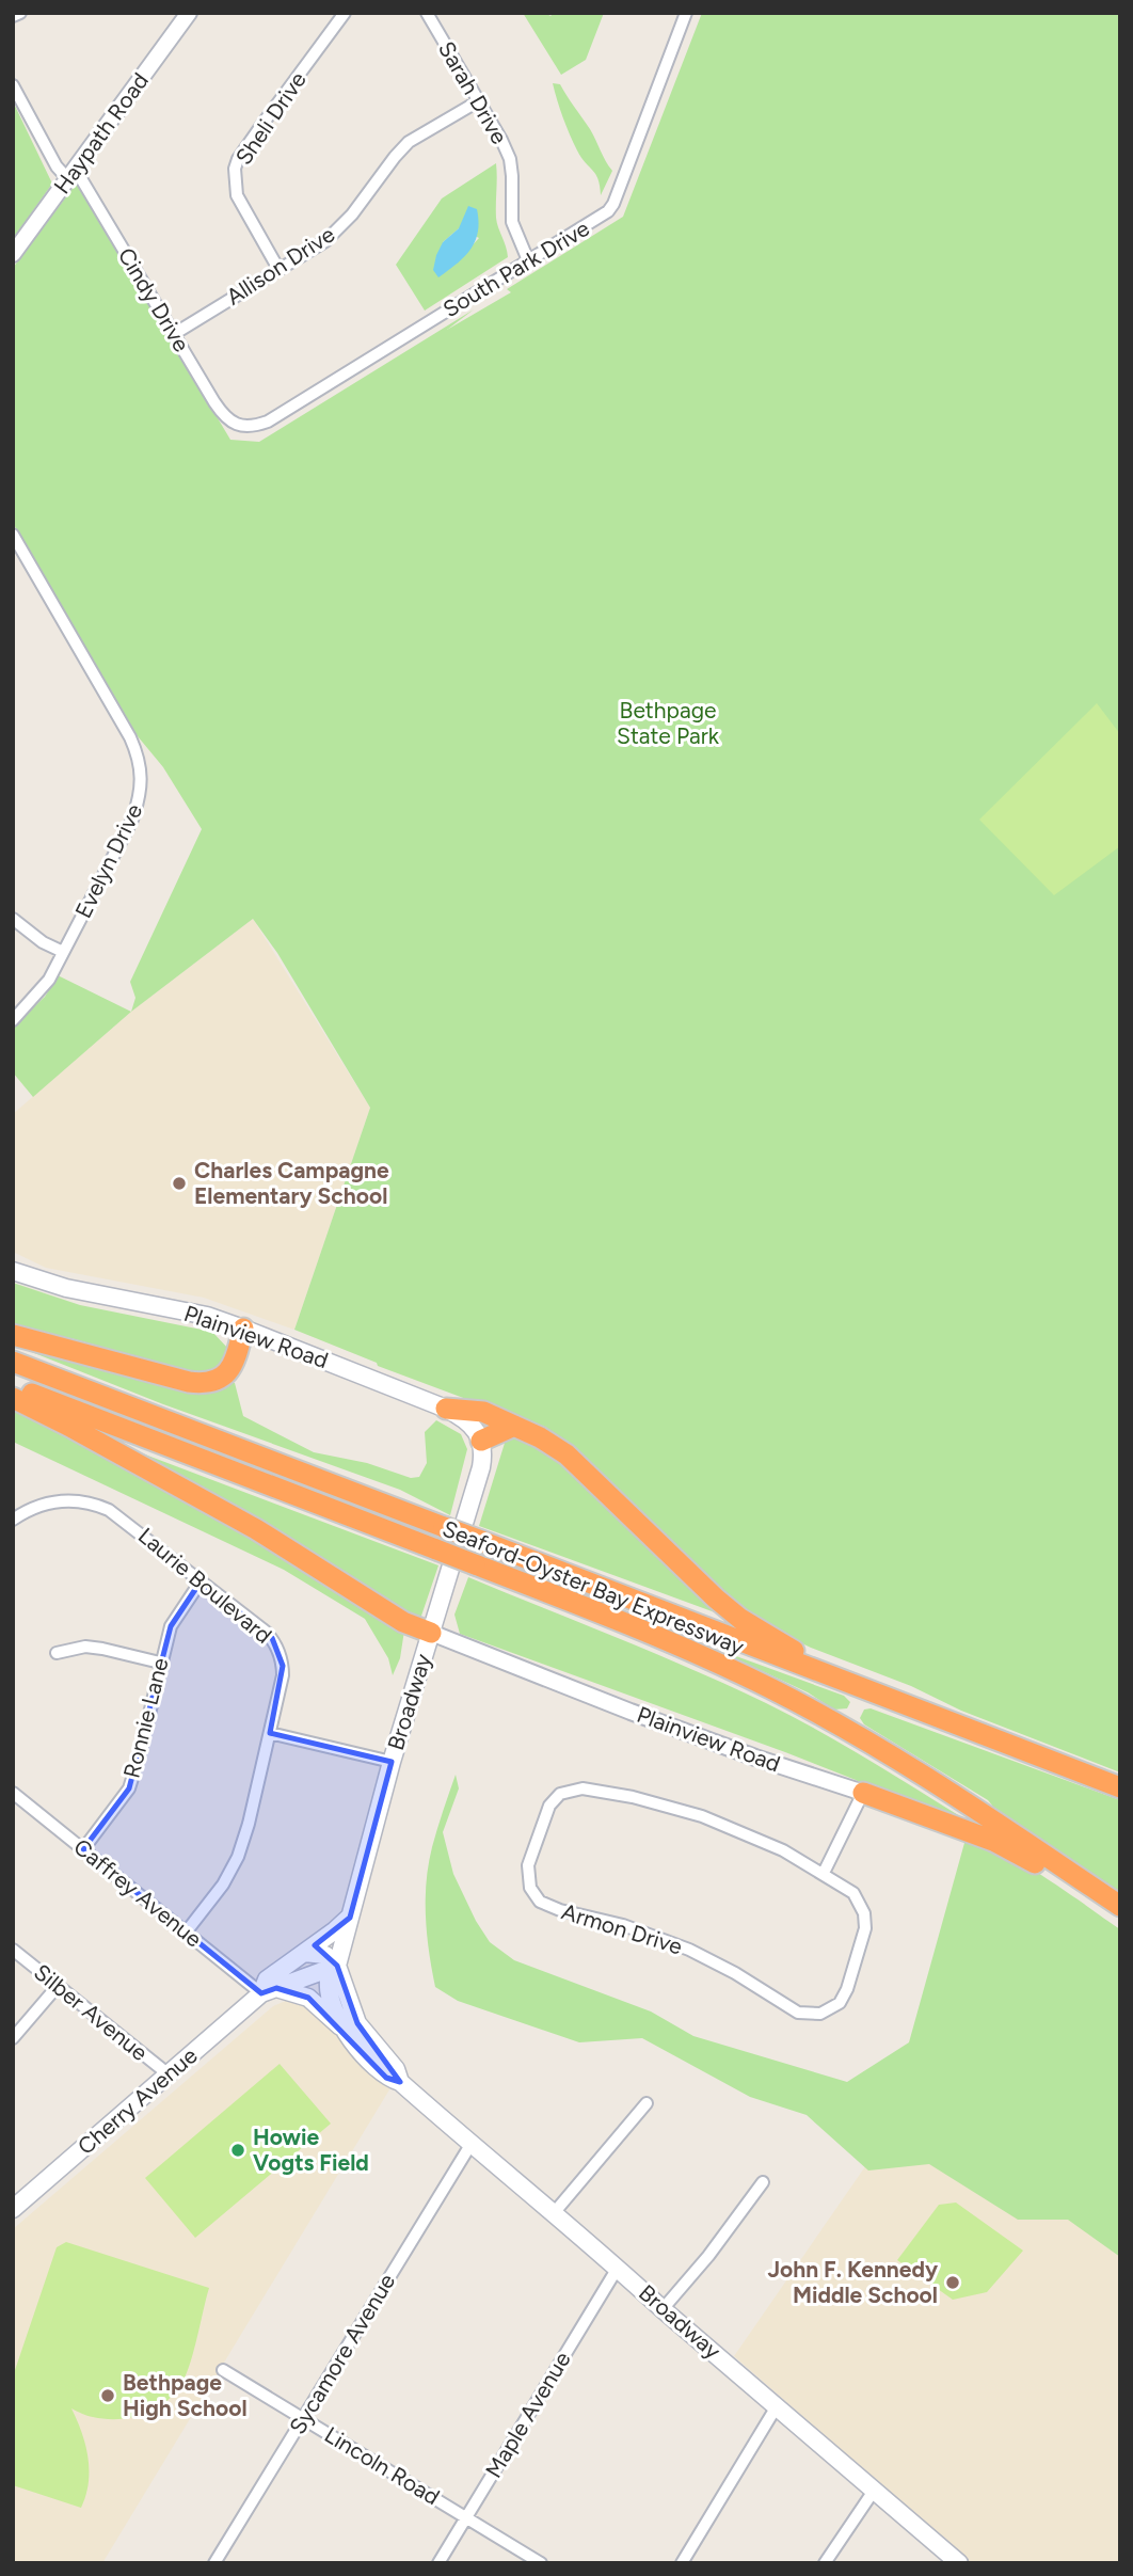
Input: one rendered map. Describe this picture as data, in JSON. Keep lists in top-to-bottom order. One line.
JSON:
{"streets":{"highway":["Seaford-Oyster Bay Expressway"],"main road":["Plainview Road","Broadway","Cherry Avenue"],"street":["Sarah Drive","Sheli Drive","Haypath Road","Allison Drive","South Park Drive","Cindy Drive","Evelyn Drive","Laurie Boulevard","Ronnie Lane","Caffrey Avenue","Armon Drive","Silber Avenue","Sycamore Avenue","Maple Avenue","Lincoln Road"]},"crossings":[["Sarah Drive","Allison Drive"],["Sarah Drive","South Park Drive"],["Sheli Drive","Allison Drive"],["Haypath Road","Cindy Drive"],["Allison Drive","Cindy Drive"],["South Park Drive","Cindy Drive"],["Plainview Road","Broadway"],["Laurie Boulevard","Ronnie Lane"],["Laurie Boulevard","Caffrey Avenue"],["Broadway","Cherry Avenue"],["Broadway","Sycamore Avenue"],["Broadway","Maple Avenue"],["Ronnie Lane","Caffrey Avenue"],["Caffrey Avenue","Cherry Avenue"],["Silber Avenue","Cherry Avenue"],["Sycamore Avenue","Lincoln Road"],["Maple Avenue","Lincoln Road"]],"parks":["Bethpage State Park"],"places":["Charles Campagne Elementary School","Howie Vogts Field","John F. Kennedy Middle School","Bethpage High School"]}
